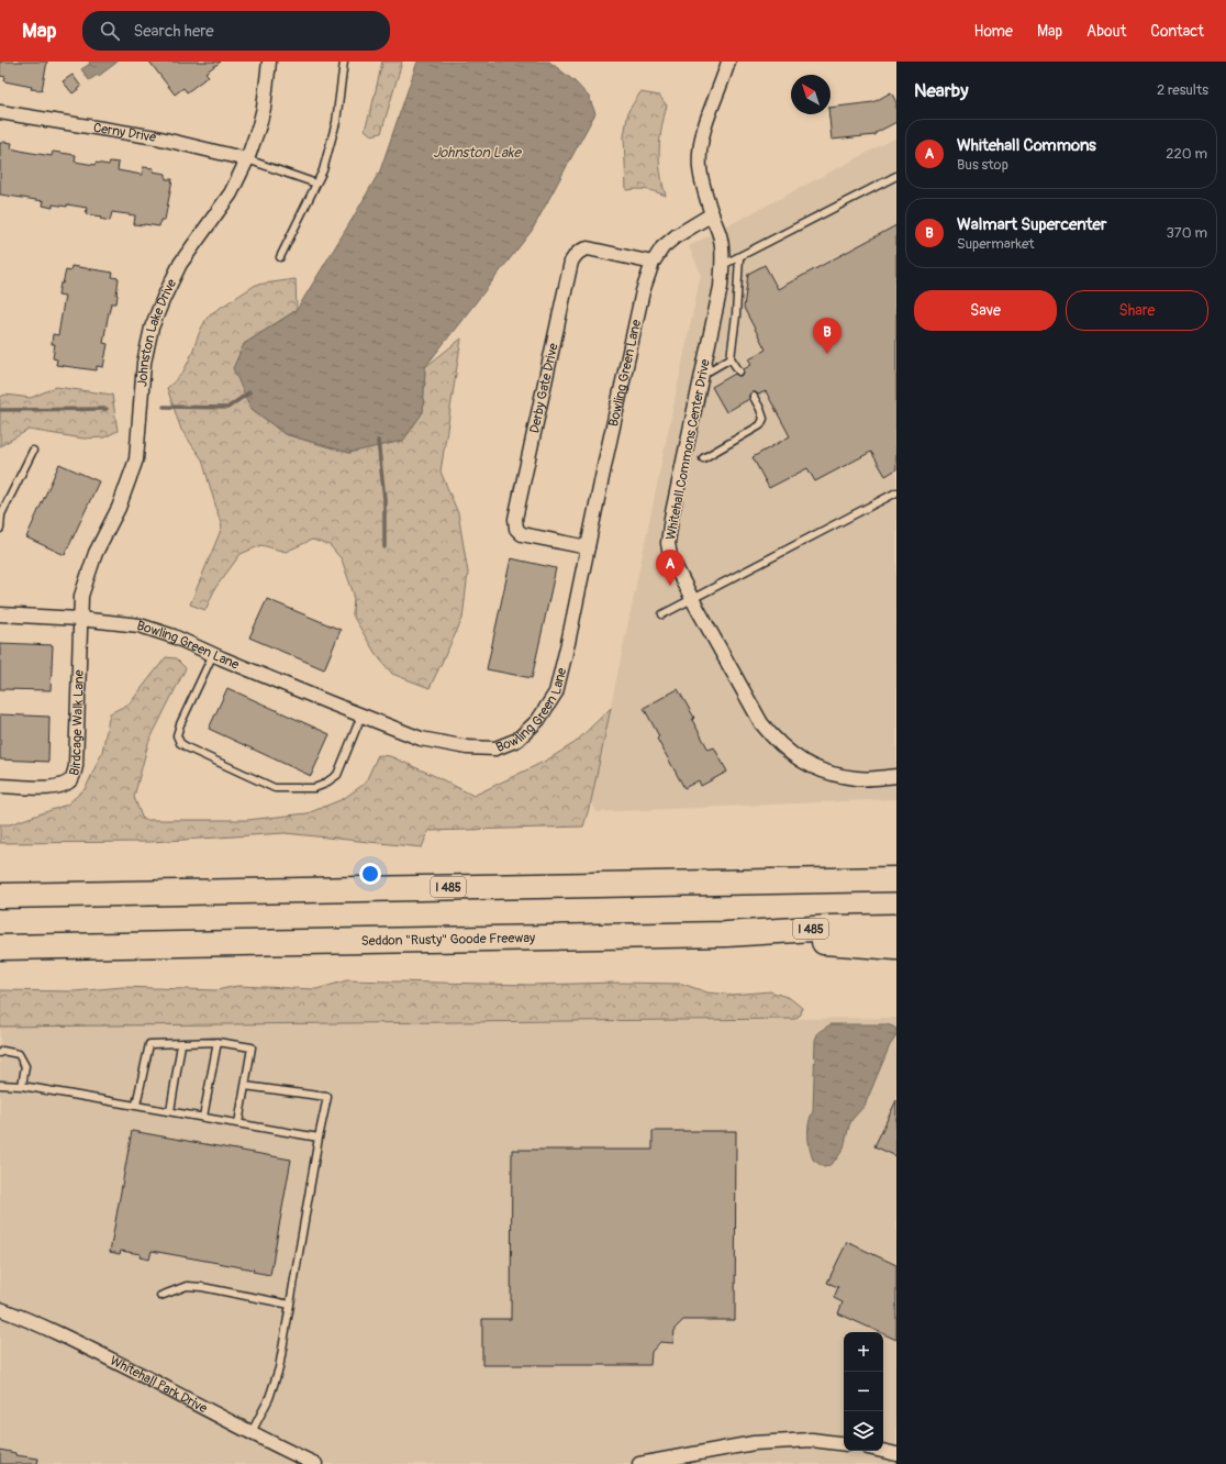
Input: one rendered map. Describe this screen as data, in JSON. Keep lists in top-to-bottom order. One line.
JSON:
{"streets":{"highway":["I 485","Seddon \"Rusty\" Goode Freeway"],"street":["Cerny Drive","Johnston Lake Drive","Bowling Green Lane","Derby Gate Drive","Whitehall Commons Center Drive","Birdcage Walk Lane","Whitehall Park Drive"]},"crossings":[["Cerny Drive","Johnston Lake Drive"],["Johnston Lake Drive","Bowling Green Lane"],["Johnston Lake Drive","Birdcage Walk Lane"],["Bowling Green Lane","Derby Gate Drive"],["Bowling Green Lane","Whitehall Commons Center Drive"],["Bowling Green Lane","Birdcage Walk Lane"]],"water":["Johnston Lake"],"north":"top left","page":{"header":"Map","search":"Search here","nav":["Home","Map","About","Contact"],"heading":["Nearby","2 results"],"list":[{"mark":"A","name":"Whitehall Commons","note":"Bus stop","value":"220 m"},{"mark":"B","name":"Walmart Supercenter","note":"Supermarket","value":"370 m"}],"buttons":["Save","Share"],"pins":["B","A"],"map_buttons":["+","−"]}}
